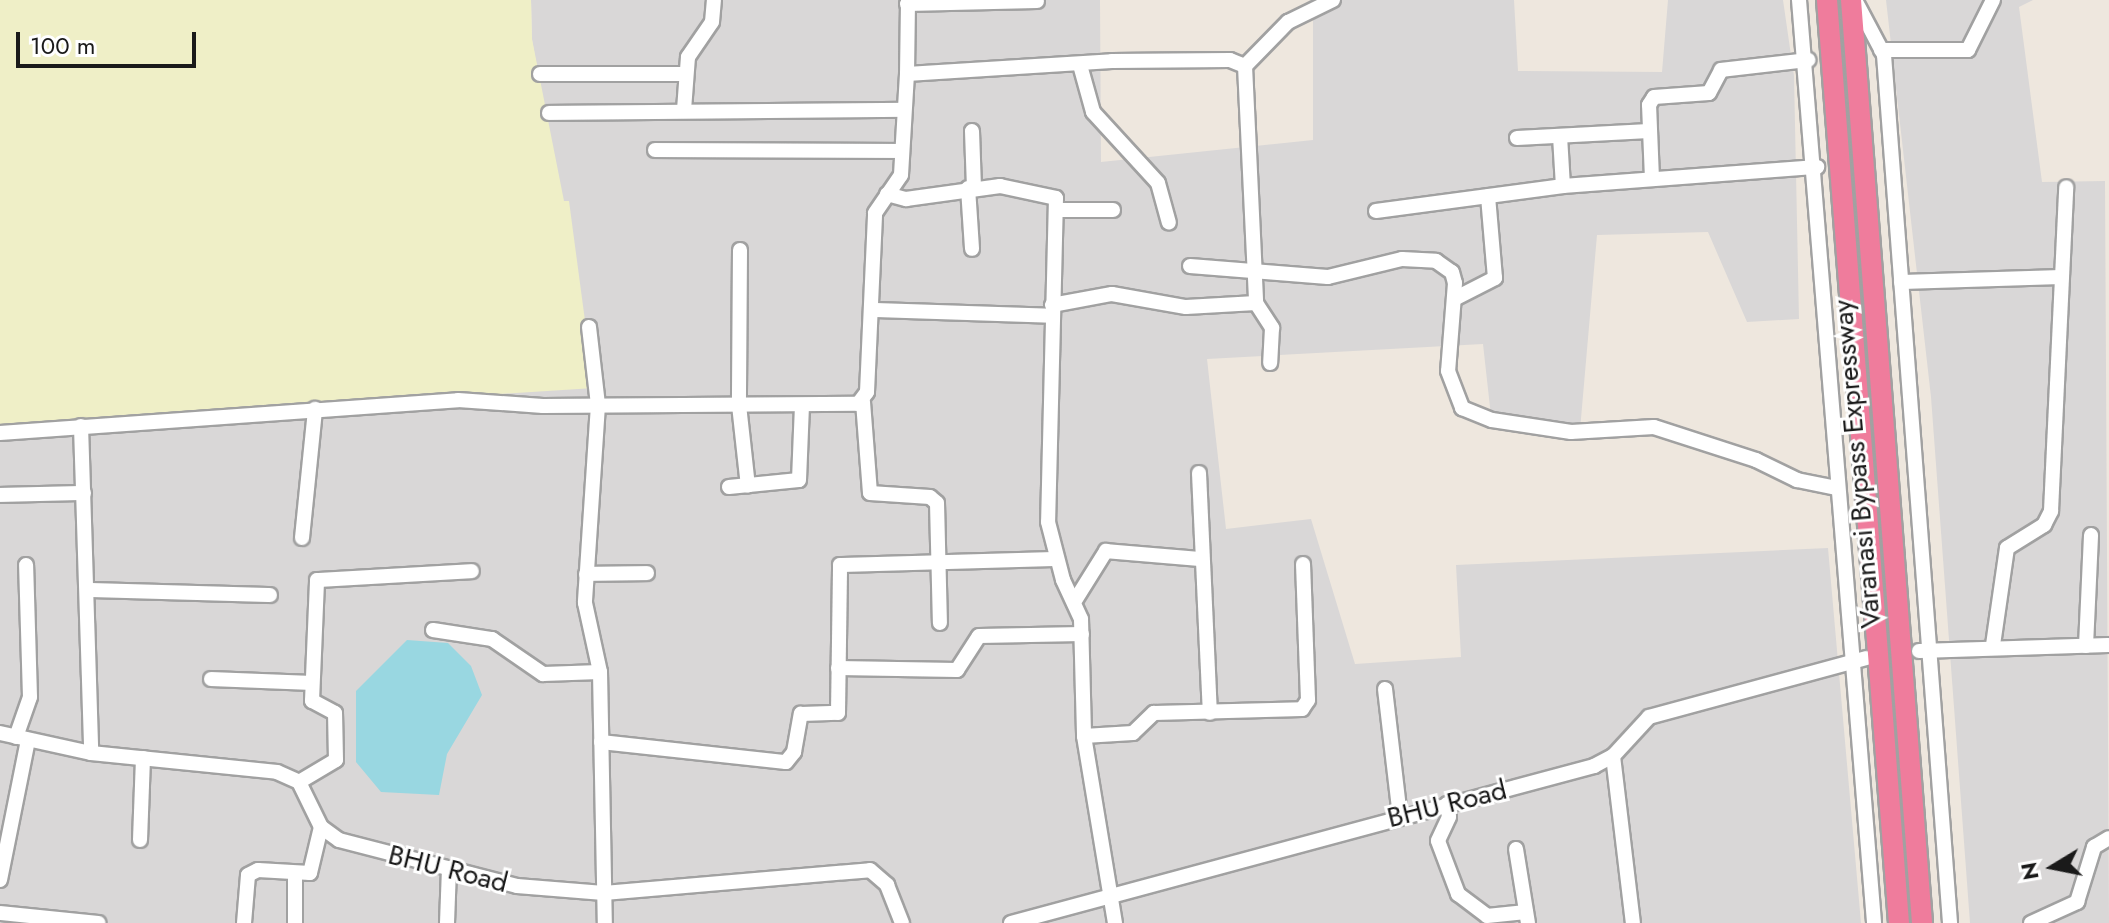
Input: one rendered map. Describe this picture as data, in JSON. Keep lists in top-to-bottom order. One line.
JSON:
{"streets":{"highway":["Varanasi Bypass Expressway"],"street":["BHU Road"]},"scale_bar":"100 m","north":"left"}
